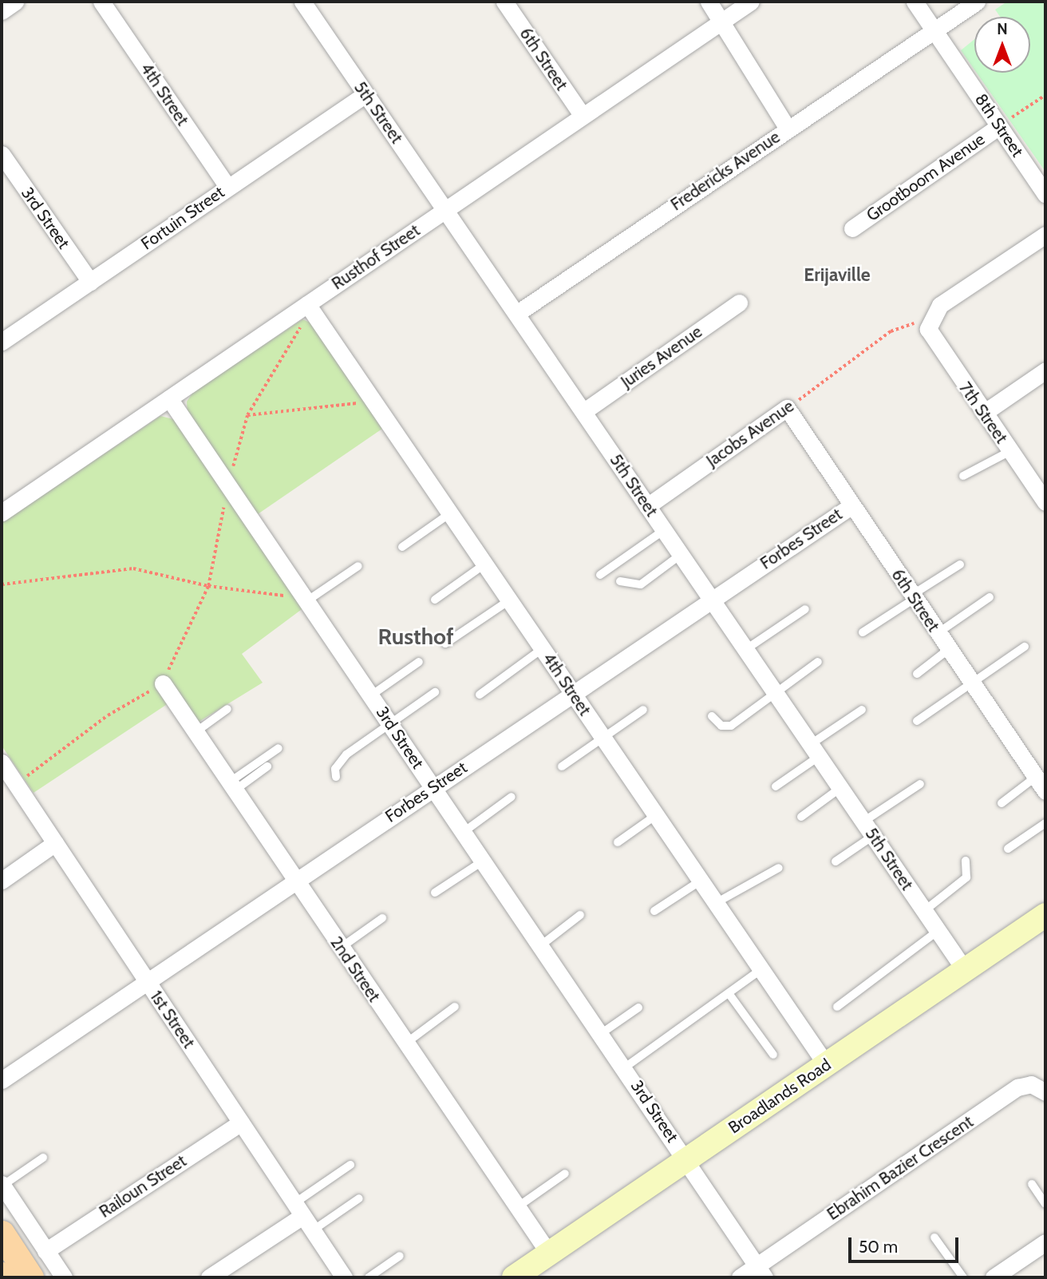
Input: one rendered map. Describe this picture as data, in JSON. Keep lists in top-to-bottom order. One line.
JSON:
{"streets":{"main road":["Broadlands Road"],"street":["6th Street","4th Street","5th Street","8th Street","Fredericks Avenue","Grootboom Avenue","3rd Street","Fortuin Street","Rusthof Street","Juries Avenue","7th Street","Jacobs Avenue","Forbes Street","2nd Street","1st Street","Ebrahim Bazier Crescent","Railoun Street"]},"crossings":[["6th Street","Rusthof Street"],["6th Street","Jacobs Avenue"],["6th Street","Forbes Street"],["4th Street","Fortuin Street"],["4th Street","Rusthof Street"],["4th Street","Forbes Street"],["4th Street","Broadlands Road"],["5th Street","Fredericks Avenue"],["5th Street","Fortuin Street"],["5th Street","Rusthof Street"],["5th Street","Juries Avenue"],["5th Street","Jacobs Avenue"],["5th Street","Forbes Street"],["5th Street","Broadlands Road"],["8th Street","Fredericks Avenue"],["8th Street","Grootboom Avenue"],["3rd Street","Fortuin Street"],["3rd Street","Rusthof Street"],["3rd Street","Forbes Street"],["3rd Street","Broadlands Road"],["3rd Street","Ebrahim Bazier Crescent"],["7th Street","Jacobs Avenue"],["Forbes Street","2nd Street"],["Forbes Street","1st Street"],["2nd Street","Broadlands Road"],["1st Street","Railoun Street"]],"districts":["Erijaville","Rusthof"],"scale_bar":"50 m","north":"top"}
